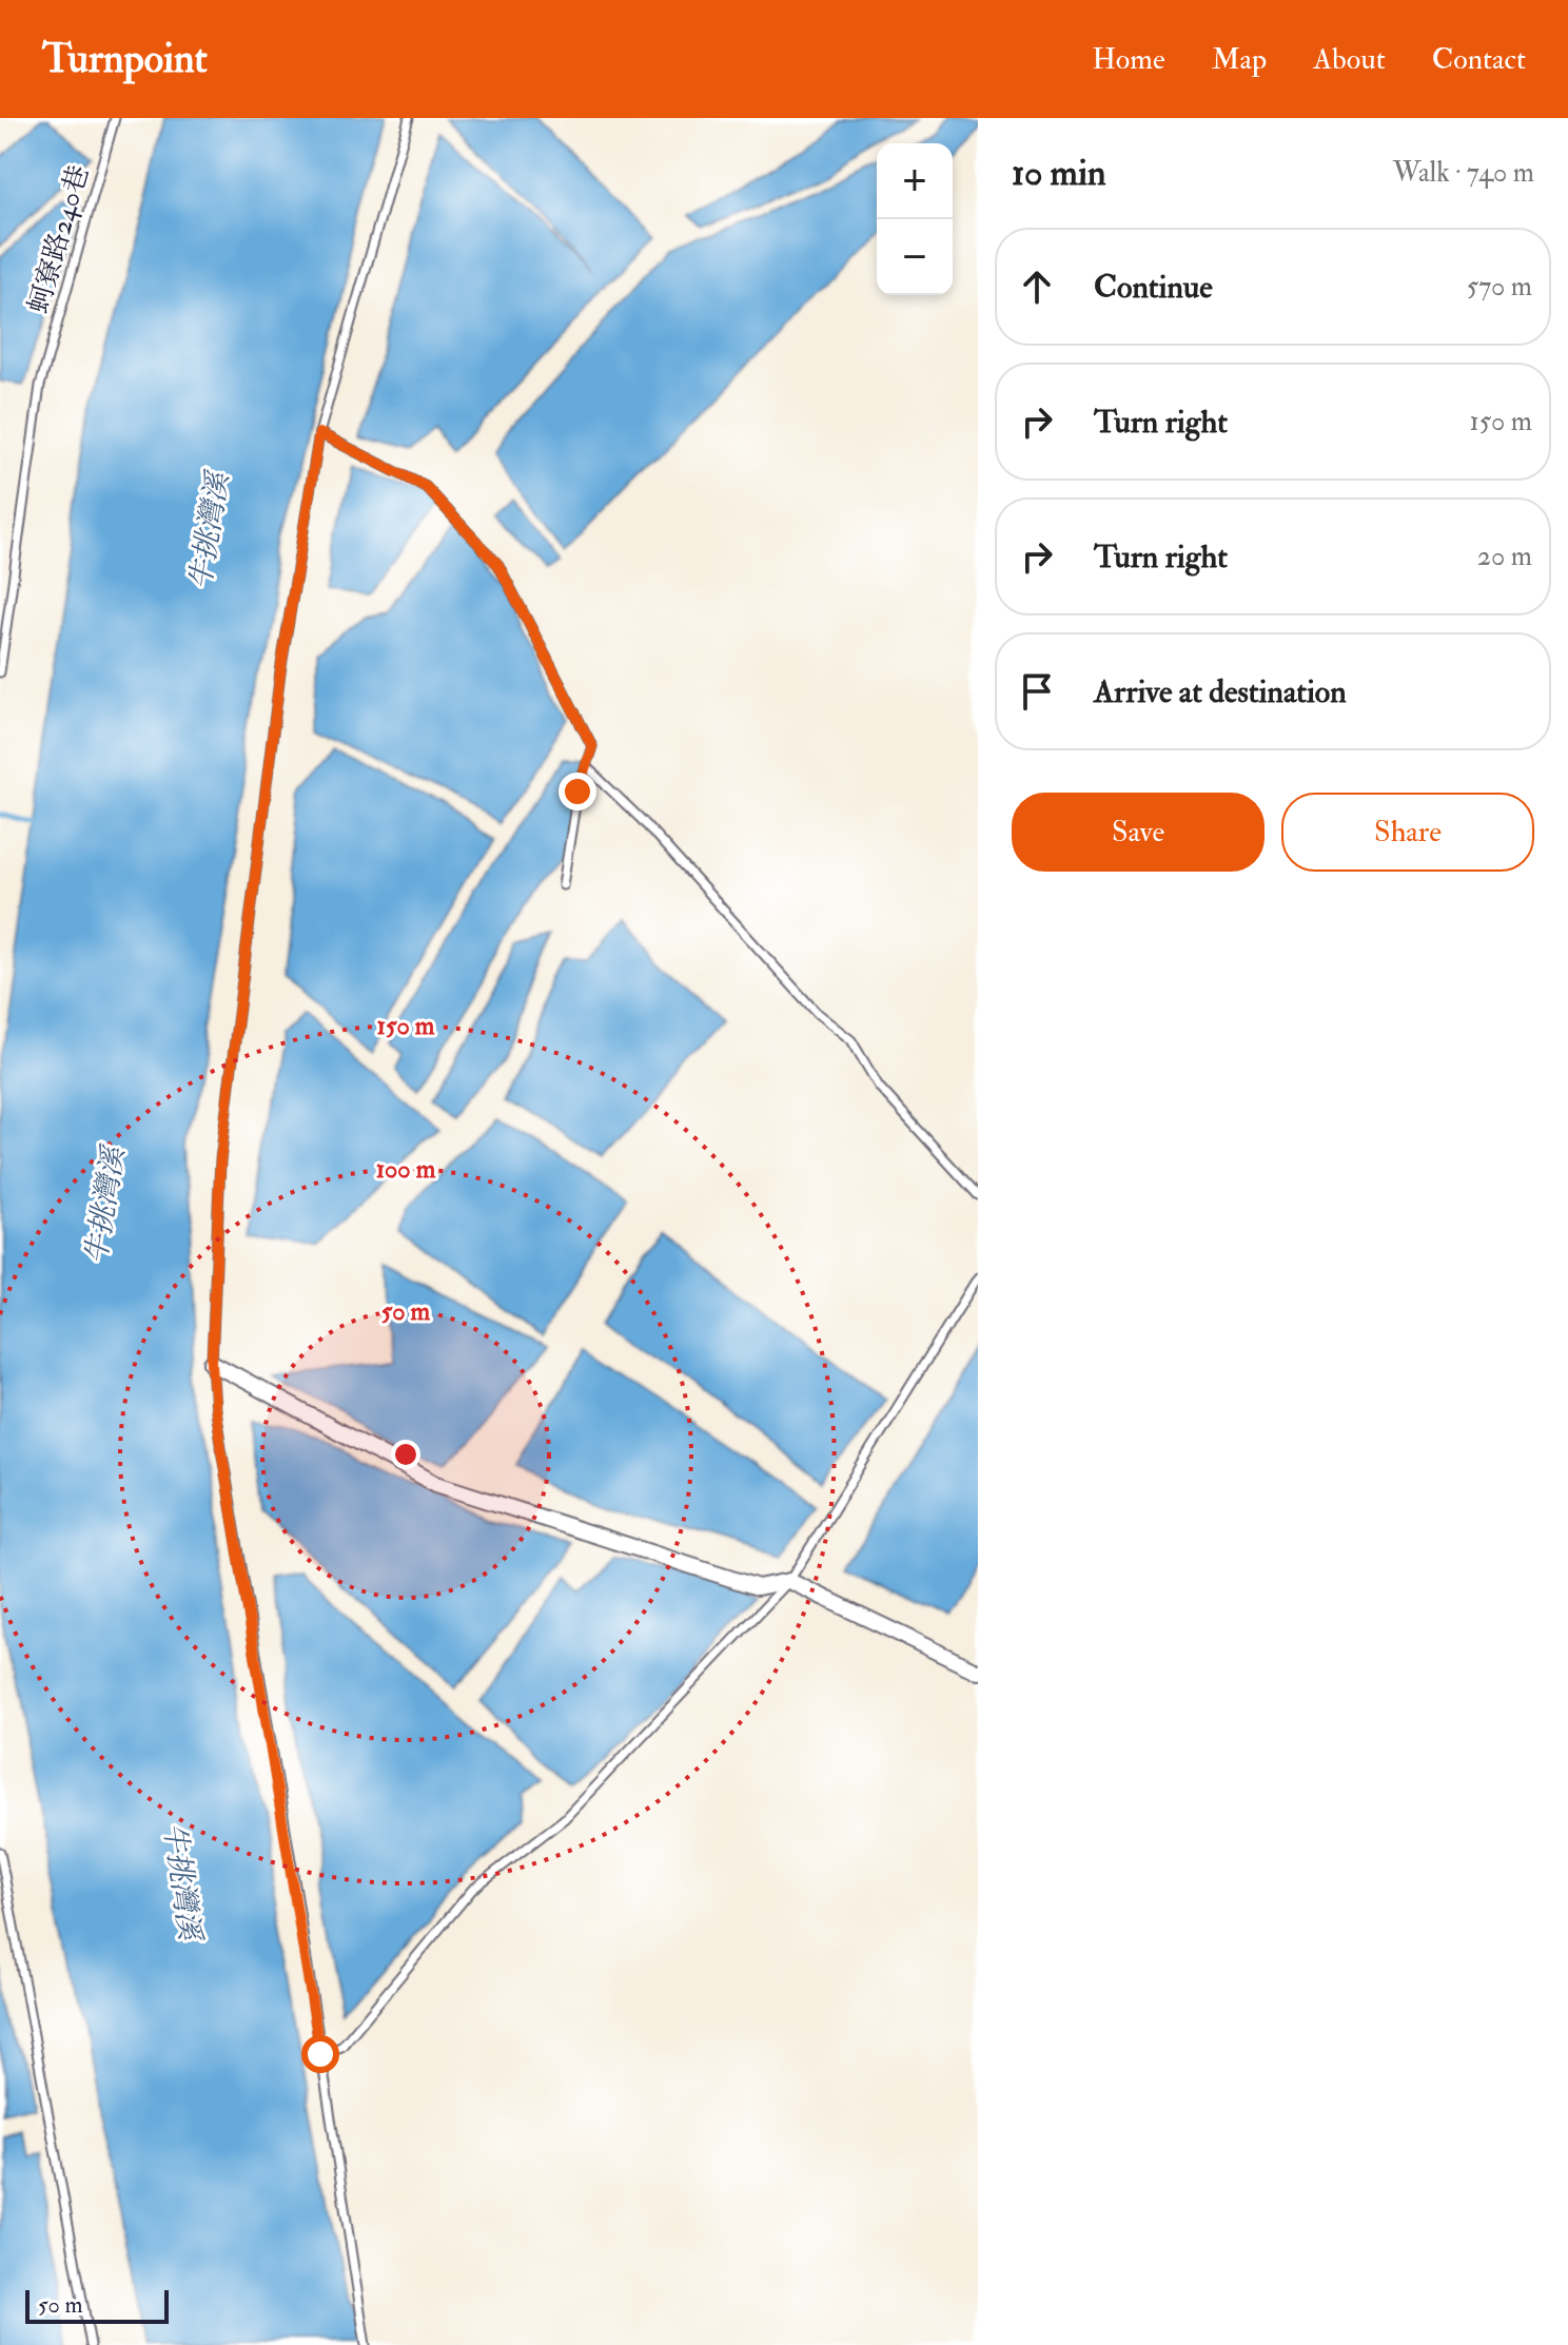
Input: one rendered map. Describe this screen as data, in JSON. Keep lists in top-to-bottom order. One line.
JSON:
{"streets":{"lane":["蚵寮路240巷"]},"water":["牛挑灣溪"],"scale_bar":"50 m","page":{"header":"Turnpoint","nav":["Home","Map","About","Contact"],"heading":["10 min","Walk · 740 m"],"map_buttons":["+","−"],"list":[["Continue","570 m"],["Turn right","150 m"],["Turn right","20 m"],"Arrive at destination"],"buttons":["Save","Share"],"scale":"50 m"},"rings":["150 m","100 m","50 m"]}
